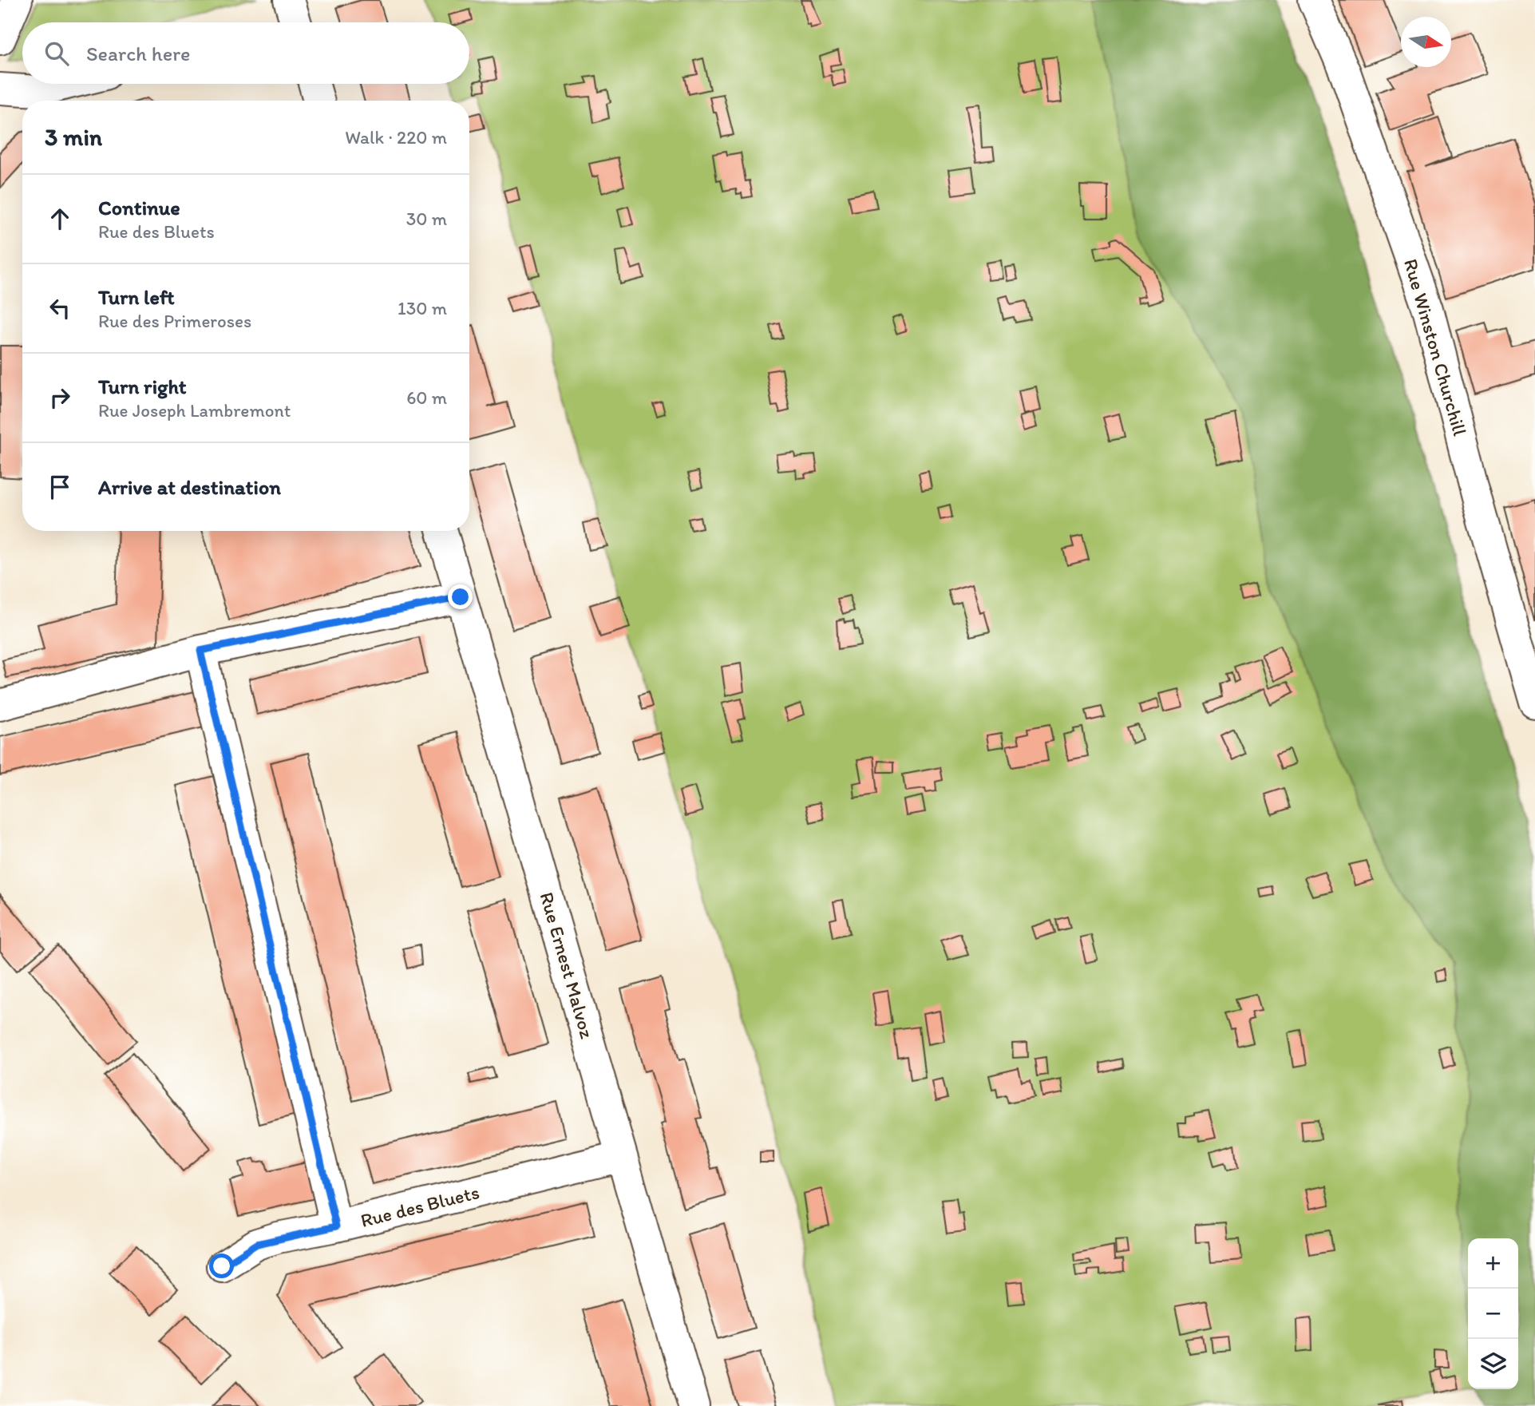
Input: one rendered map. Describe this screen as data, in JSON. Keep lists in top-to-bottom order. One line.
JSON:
{"streets":{"street":["Rue Winston Churchill","Rue Ernest Malvoz","Rue des Bluets"]},"crossings":[["Rue Ernest Malvoz","Rue des Bluets"]],"north":"right","page":{"search":"Search here","heading":["3 min","Walk · 220 m"],"list":[["Continue","Rue des Bluets","30 m"],["Turn left","Rue des Primeroses","130 m"],["Turn right","Rue Joseph Lambremont","60 m"],"Arrive at destination"],"map_buttons":["+","−"]}}
